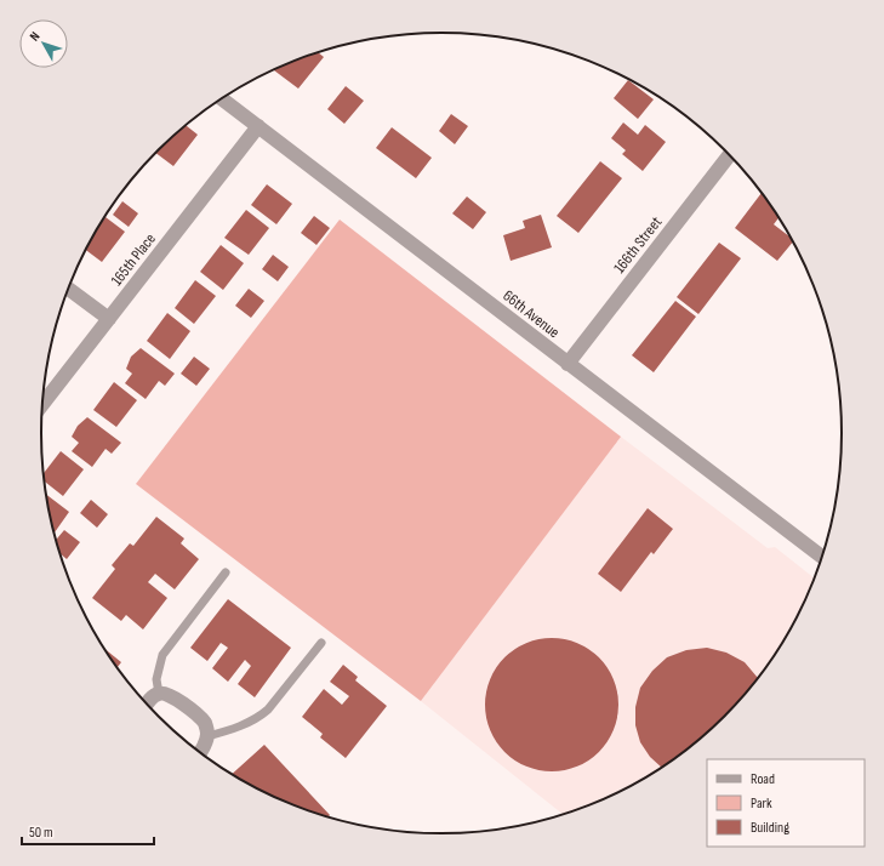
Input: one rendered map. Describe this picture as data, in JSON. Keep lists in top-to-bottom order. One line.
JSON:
{"streets":{"street":["166th Street","165th Place","66th Avenue"]},"crossings":[["166th Street","66th Avenue"],["165th Place","66th Avenue"]],"legend":["Road","Park","Building"],"scale_bar":"50 m","north":"top left"}
